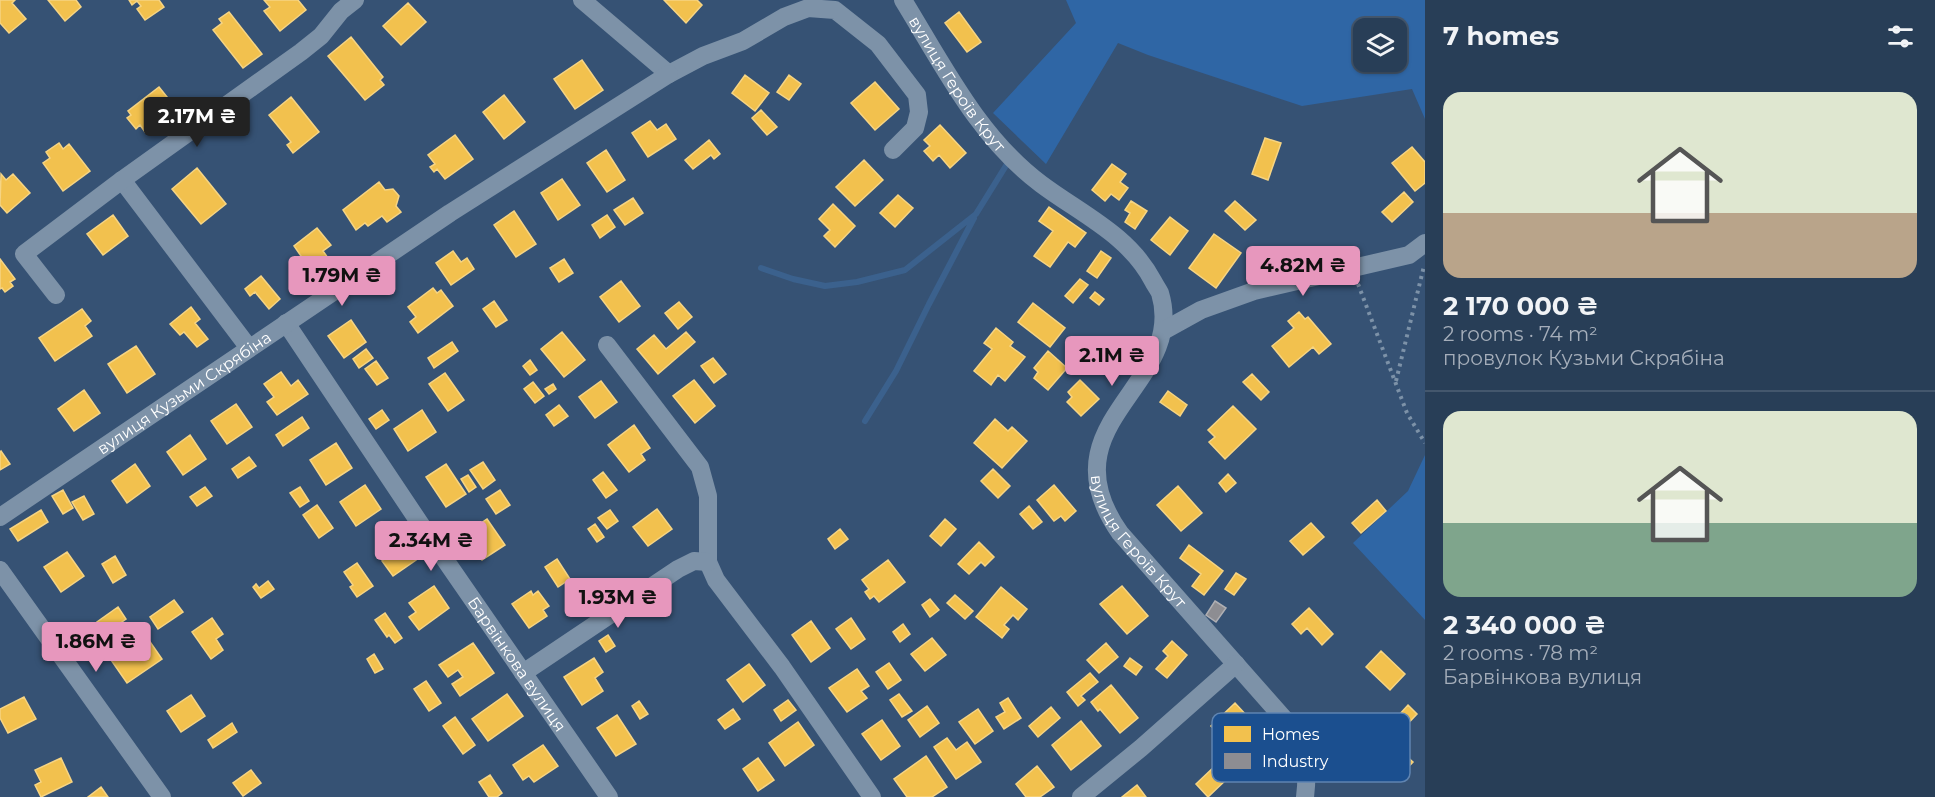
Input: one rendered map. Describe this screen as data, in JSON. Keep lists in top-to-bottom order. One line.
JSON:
{"streets":{"street":["вулиця Героїв Крут","вулиця Кузьми Скрябіна","Барвінкова вулиця"]},"crossings":[["вулиця Кузьми Скрябіна","Барвінкова вулиця"]],"legend":["Homes","Industry"],"page":{"heading":"7 homes","list":[{"name":"2 170 000 ₴","note":"2 rooms · 74 m² · провулок Кузьми Скрябіна"},{"name":"2 340 000 ₴","note":"2 rooms · 78 m² · Барвінкова вулиця"}],"price":["2.17M ₴","4.82M ₴","1.79M ₴","2.1M ₴","2.34M ₴","1.93M ₴","1.86M ₴"]}}
